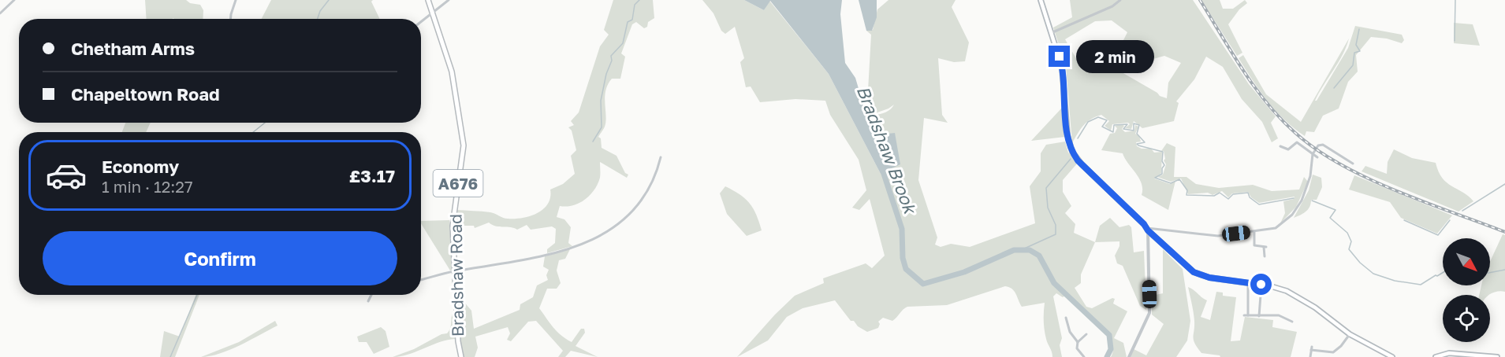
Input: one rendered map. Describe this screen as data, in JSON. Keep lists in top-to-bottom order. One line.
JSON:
{"streets":{"main road":["A676","Bradshaw Road"]},"water":["Bradshaw Brook"],"north":"bottom right","page":{"banner":["Chetham Arms","Chapeltown Road"],"bubble":"2 min","list":[{"name":"Economy","note":"1 min · 12:27","value":"£3.17"}],"buttons":"Confirm"}}
